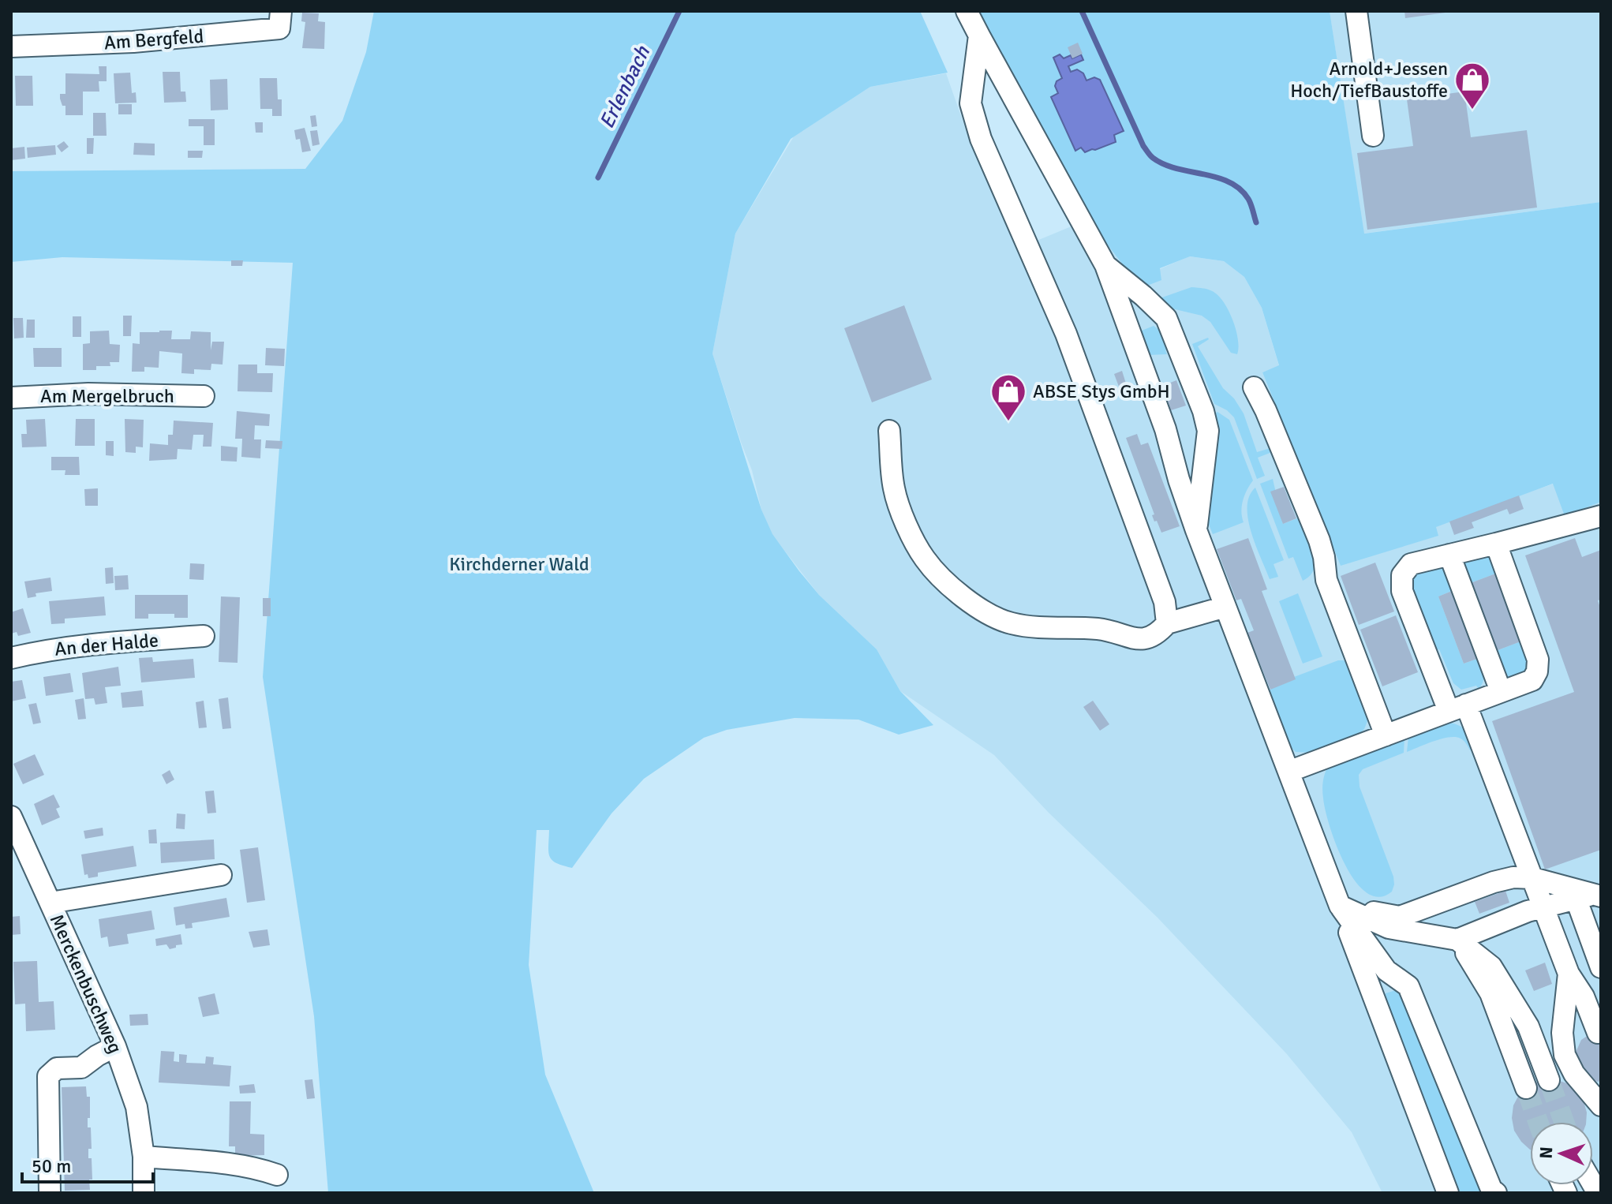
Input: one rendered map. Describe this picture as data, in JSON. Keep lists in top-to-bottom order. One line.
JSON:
{"streets":{"street":["Am Bergfeld","Am Mergelbruch","An der Halde","Merckenbuschweg"]},"water":["Erlenbach"],"parks":["Kirchderner Wald"],"places":{"shop":["Arnold+Jessen Hoch/TiefBaustoffe","ABSE Stys GmbH"]},"scale_bar":"50 m","north":"left"}
